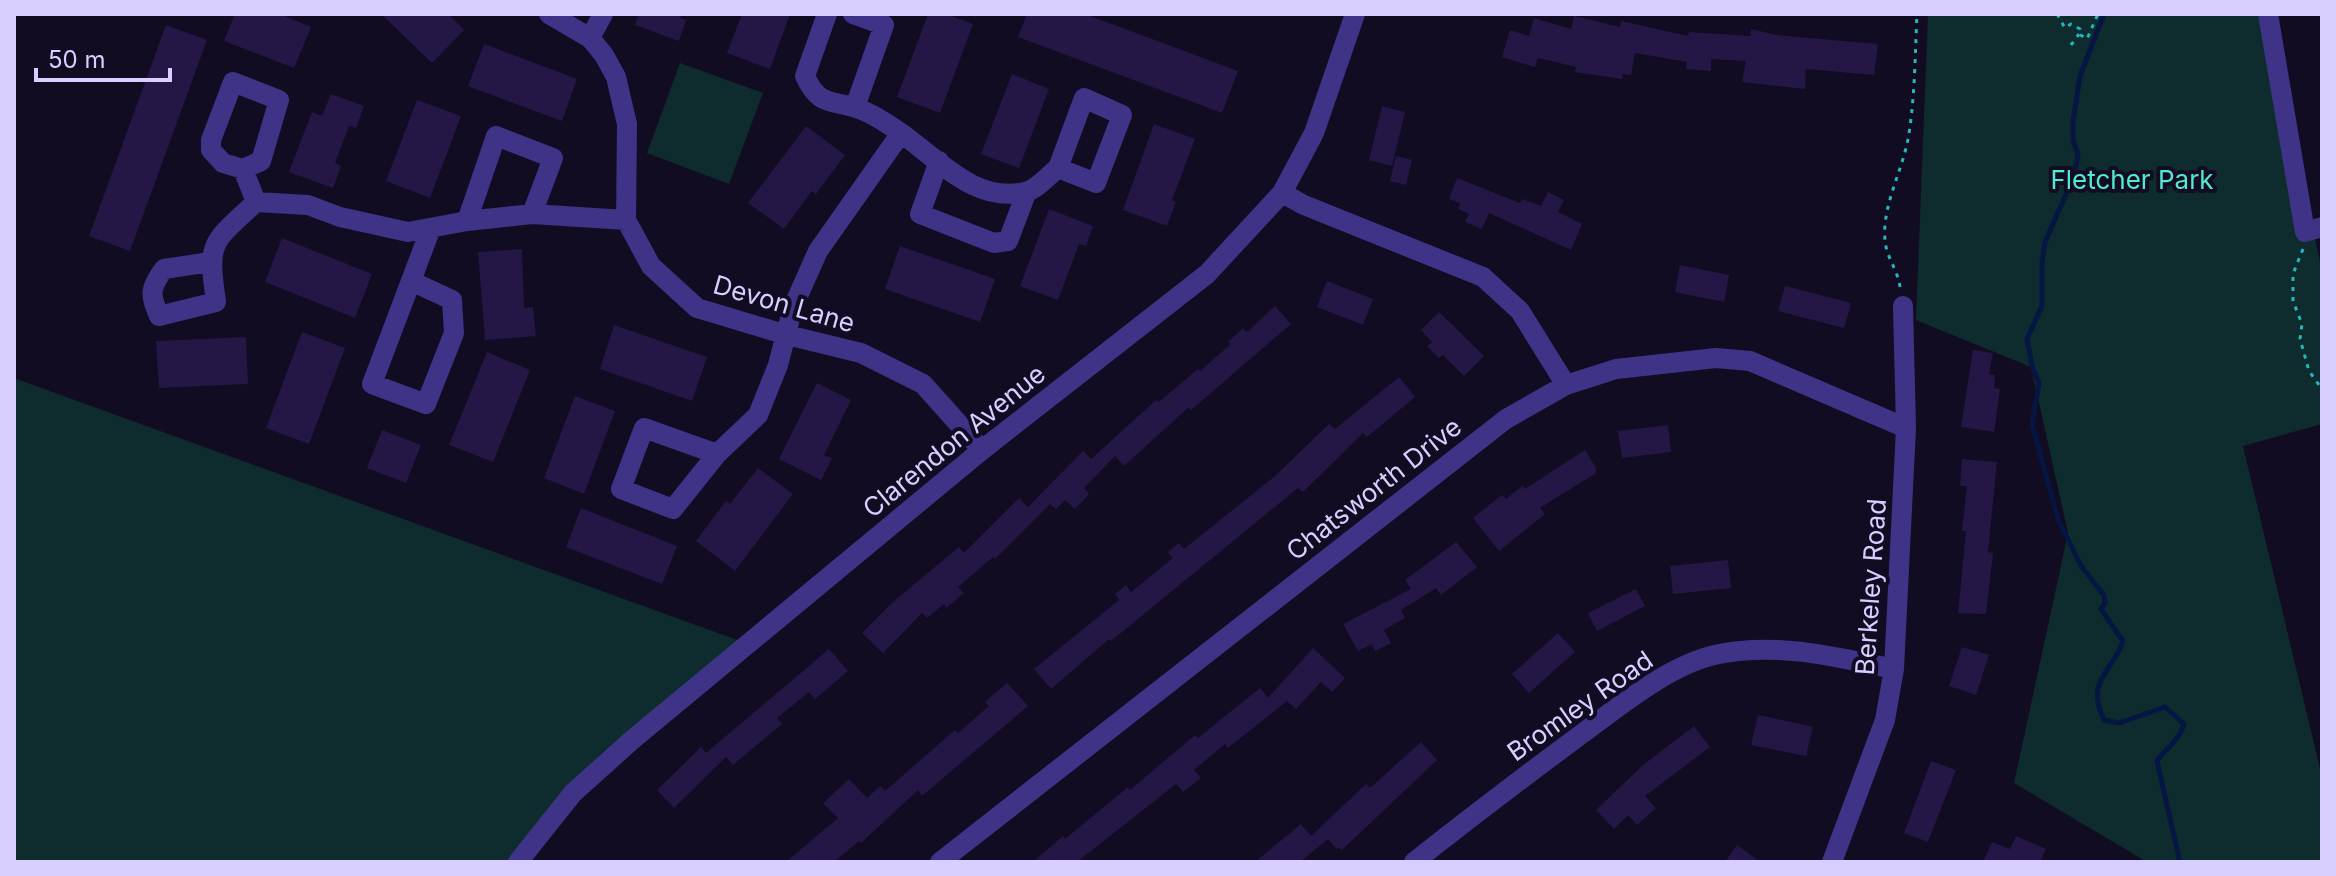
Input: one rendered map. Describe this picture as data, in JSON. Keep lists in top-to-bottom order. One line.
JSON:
{"streets":{"street":["Devon Lane","Clarendon Avenue","Chatsworth Drive","Berkeley Road","Bromley Road"]},"crossings":[["Devon Lane","Clarendon Avenue"],["Chatsworth Drive","Berkeley Road"],["Berkeley Road","Bromley Road"]],"parks":["Fletcher Park"],"scale_bar":"50 m"}
